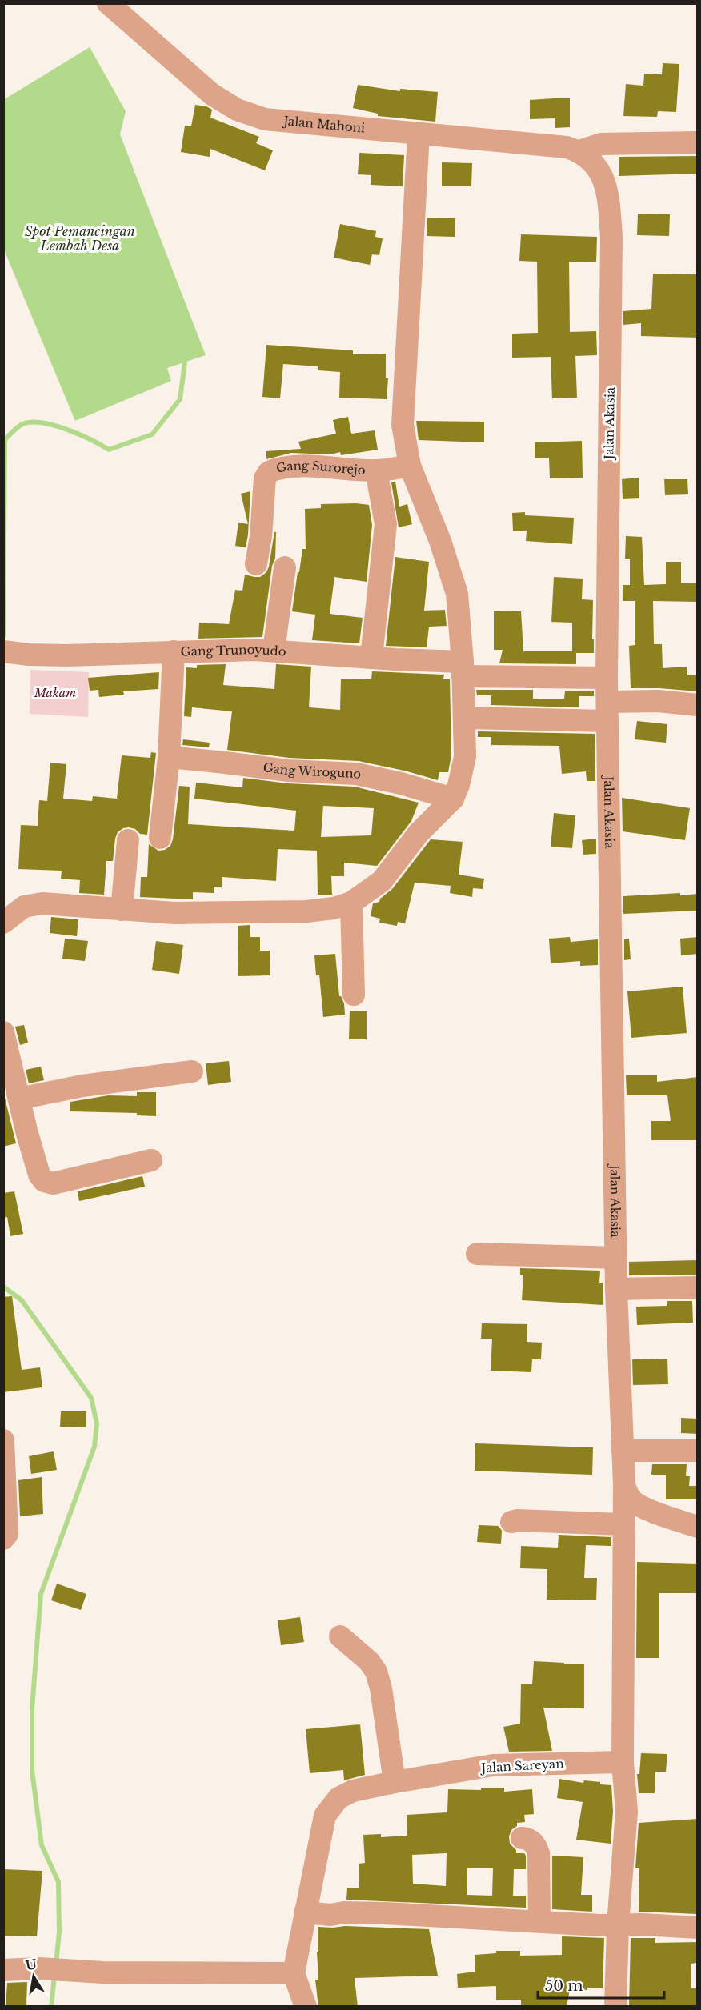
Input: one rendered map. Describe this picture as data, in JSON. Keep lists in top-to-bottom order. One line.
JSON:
{"streets":{"street":["Jalan Mahoni","Jalan Akasia","Gang Surorejo","Gang Trunoyudo","Gang Wiroguno","Jalan Sareyan"]},"crossings":[["Jalan Mahoni","Jalan Akasia"],["Jalan Akasia","Gang Trunoyudo"]],"water":["Spot Pemancingan Lembah Desa"],"parks":["Makam"],"scale_bar":"50 m","north":"top"}
